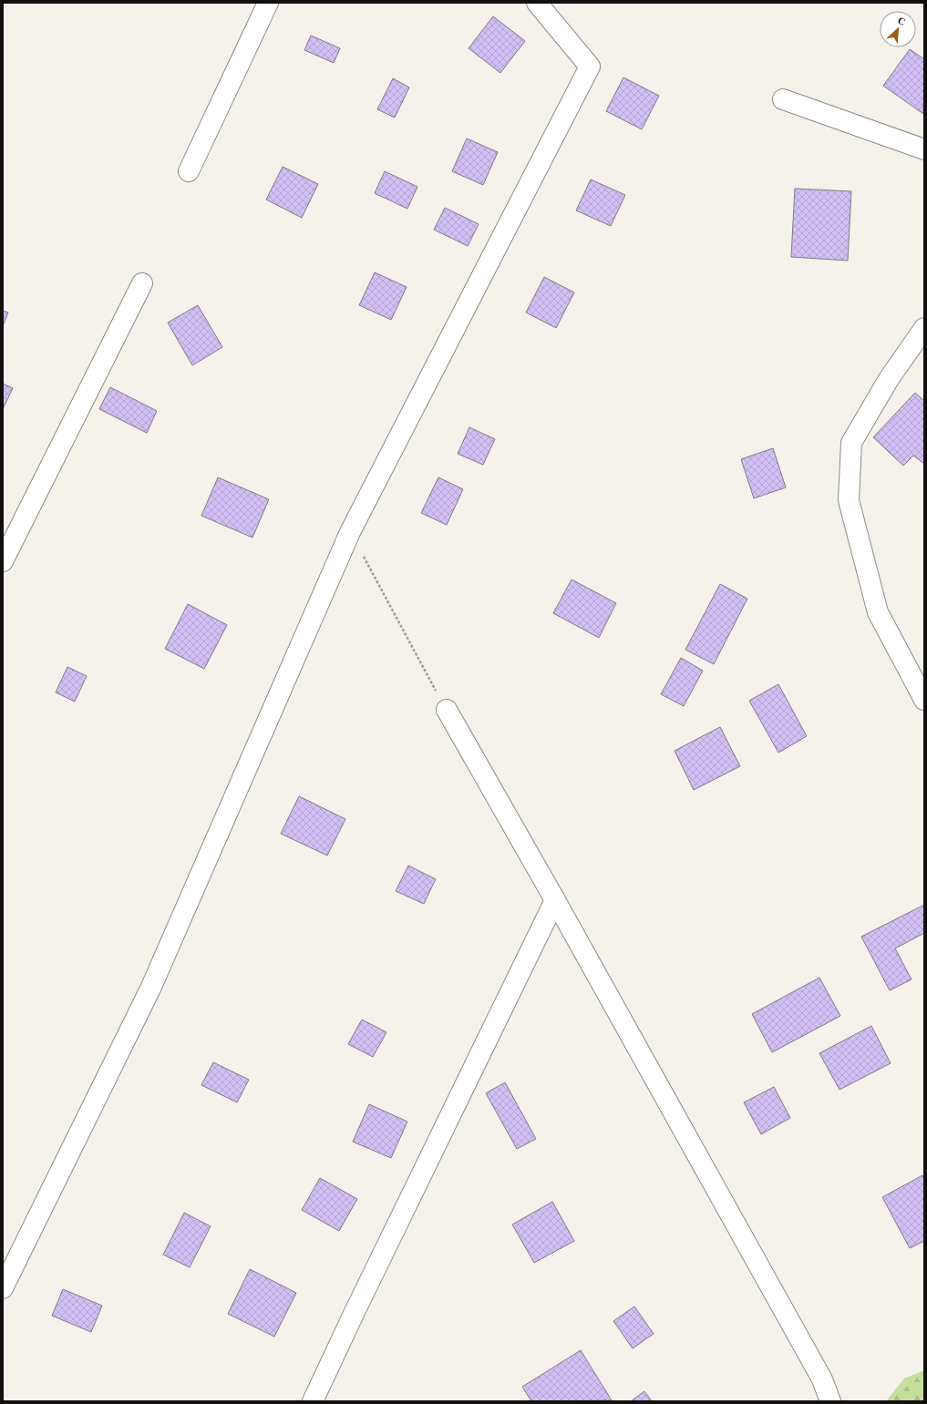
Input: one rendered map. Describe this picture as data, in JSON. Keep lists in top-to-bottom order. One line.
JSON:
{"north":"top right"}
